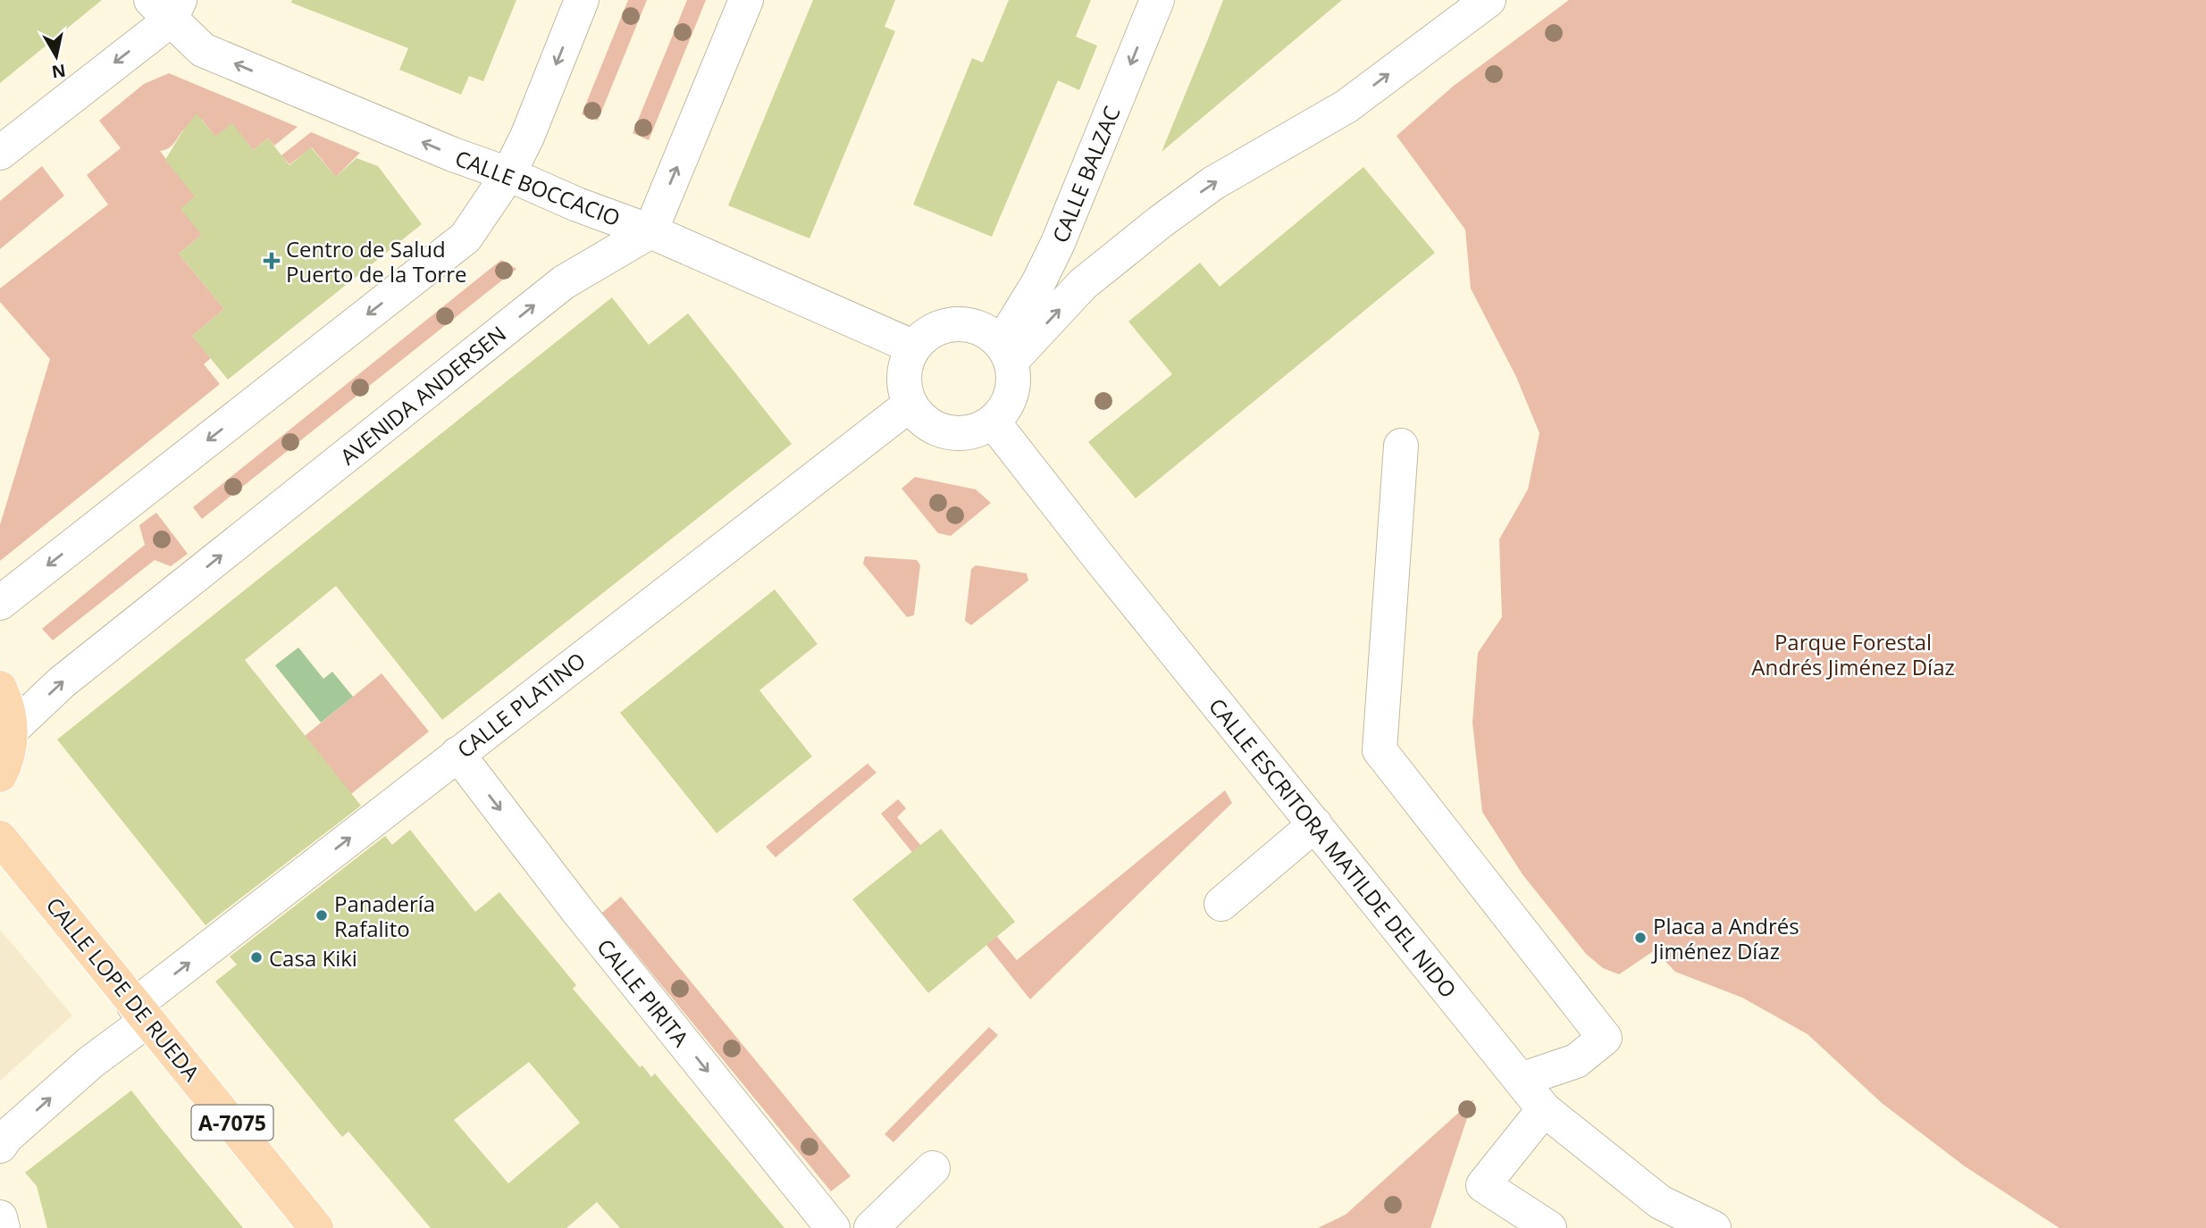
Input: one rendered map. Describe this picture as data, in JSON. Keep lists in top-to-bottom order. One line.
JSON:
{"streets":{"main road":["CALLE LOPE DE RUEDA","A-7075"],"street":["CALLE BALZAC","CALLE BOCCACIO","AVENIDA ANDERSEN","CALLE PLATINO","CALLE ESCRITORA MATILDE DEL NIDO","CALLE PIRITA"]},"crossings":[["CALLE BALZAC","CALLE BOCCACIO"],["CALLE BALZAC","CALLE PLATINO"],["CALLE BALZAC","CALLE ESCRITORA MATILDE DEL NIDO"],["CALLE BOCCACIO","AVENIDA ANDERSEN"],["CALLE BOCCACIO","CALLE PLATINO"],["CALLE BOCCACIO","CALLE ESCRITORA MATILDE DEL NIDO"],["CALLE PLATINO","CALLE ESCRITORA MATILDE DEL NIDO"],["CALLE PLATINO","CALLE LOPE DE RUEDA"],["CALLE PLATINO","CALLE PIRITA"]],"one_way":["CALLE BALZAC","CALLE BOCCACIO","CALLE PLATINO","CALLE PIRITA"],"parks":["Parque Forestal Andrés Jiménez Díaz"],"places":{"health":["Centro de Salud Puerto de la Torre"],"other":["Panadería Rafalito","Placa a Andrés Jiménez Díaz","Casa Kiki"]},"north":"bottom"}
